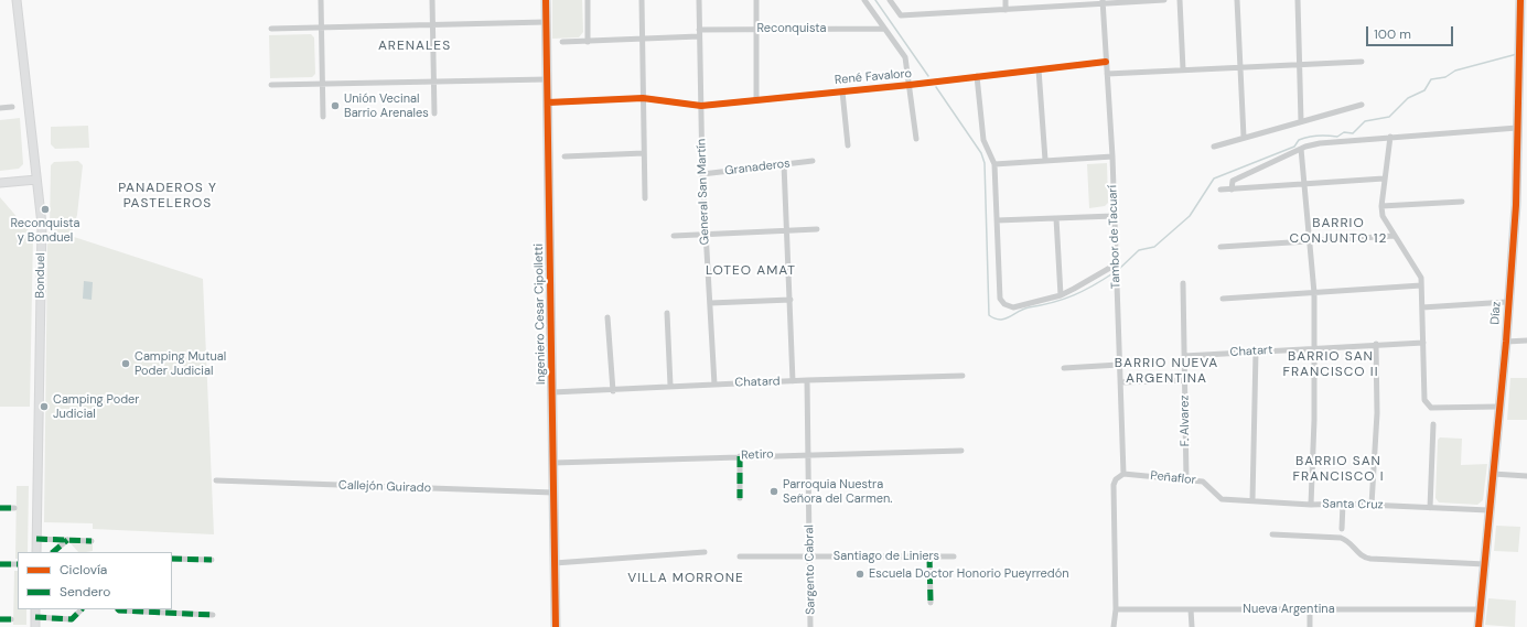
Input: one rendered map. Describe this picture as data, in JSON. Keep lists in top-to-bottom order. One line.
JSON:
{"streets":{"street":["Reconquista","René Favaloro","Granaderos","General San Martín","Tambor de Tacuarí","Bonduel","Díaz","Ingeniero Cesar Cipolletti","Chatart","Chatard","F. Alvarez","Retiro","Peñaflor","Callejón Guirado","Santa Cruz","Santiago de Liniers","Sargento Cabral","Nueva Argentina"]},"crossings":[["Reconquista","General San Martín"],["René Favaloro","General San Martín"],["René Favaloro","Tambor de Tacuarí"],["René Favaloro","Ingeniero Cesar Cipolletti"],["Granaderos","General San Martín"],["General San Martín","Chatard"],["Tambor de Tacuarí","Peñaflor"],["Díaz","Santa Cruz"],["Díaz","Nueva Argentina"],["Ingeniero Cesar Cipolletti","Chatard"],["Ingeniero Cesar Cipolletti","Retiro"],["Ingeniero Cesar Cipolletti","Callejón Guirado"],["Chatart","F. Alvarez"],["Chatard","Sargento Cabral"],["F. Alvarez","Peñaflor"],["Retiro","Sargento Cabral"],["Peñaflor","Santa Cruz"],["Santiago de Liniers","Sargento Cabral"]],"districts":["ARENALES","PANADEROS Y PASTELEROS","BARRIO CONJUNTO 12","LOTEO AMAT","BARRIO SAN FRANCISCO II","BARRIO NUEVA ARGENTINA","BARRIO SAN FRANCISCO I","VILLA MORRONE"],"places":["Unión Vecinal Barrio Arenales","Reconquista y Bonduel","Camping Mutual Poder Judicial","Camping Poder Judicial","Parroquia Nuestra Señora del Carmen.","Escuela Doctor Honorio Pueyrredón"],"legend":["Ciclovía","Sendero"],"scale_bar":"100 m"}
